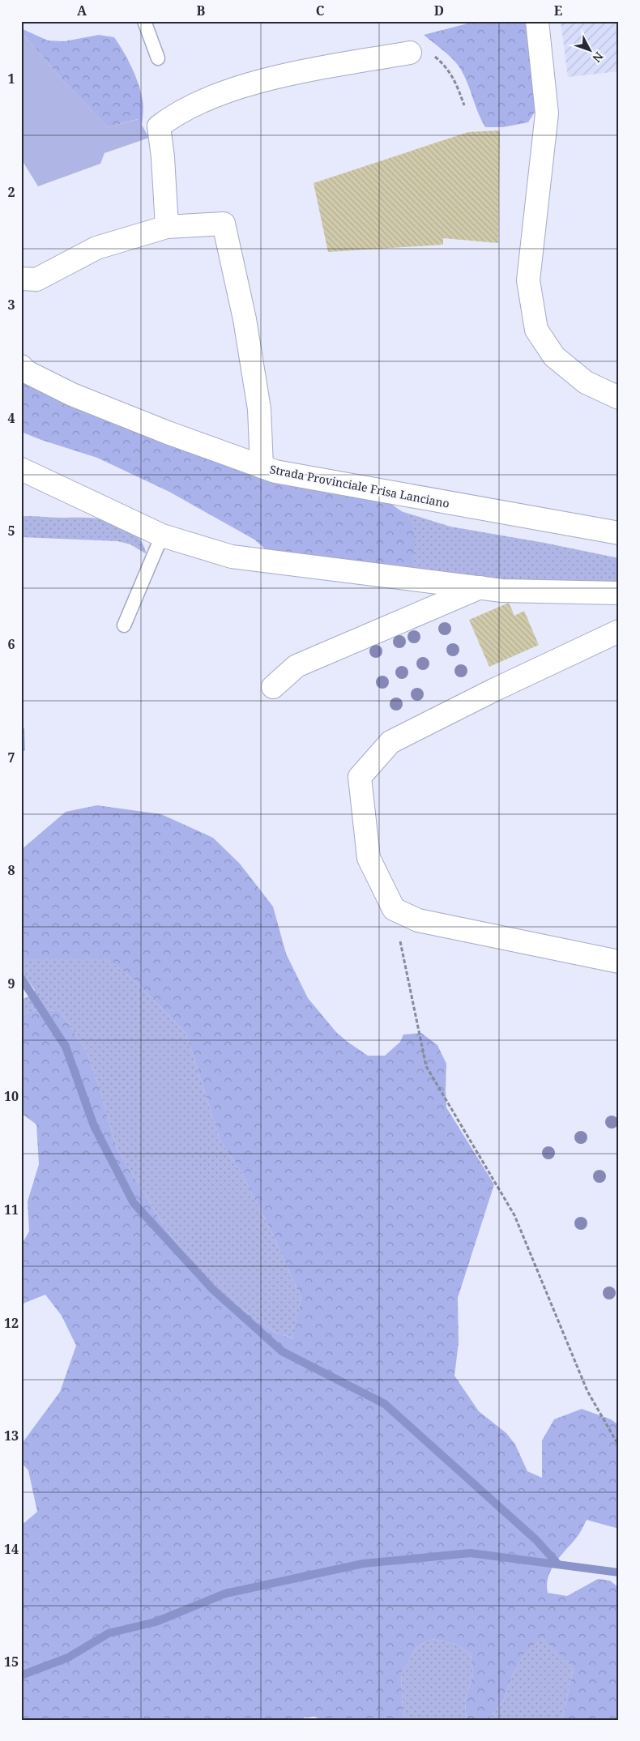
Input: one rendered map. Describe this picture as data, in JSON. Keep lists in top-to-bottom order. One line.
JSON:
{"streets":{"street":["Strada Provinciale Frisa Lanciano"]},"north":"bottom right","grid":{"columns":["A","B","C","D","E"],"rows":["1","2","3","4","5","6","7","8","9","10","11","12","13","14","15"]}}
